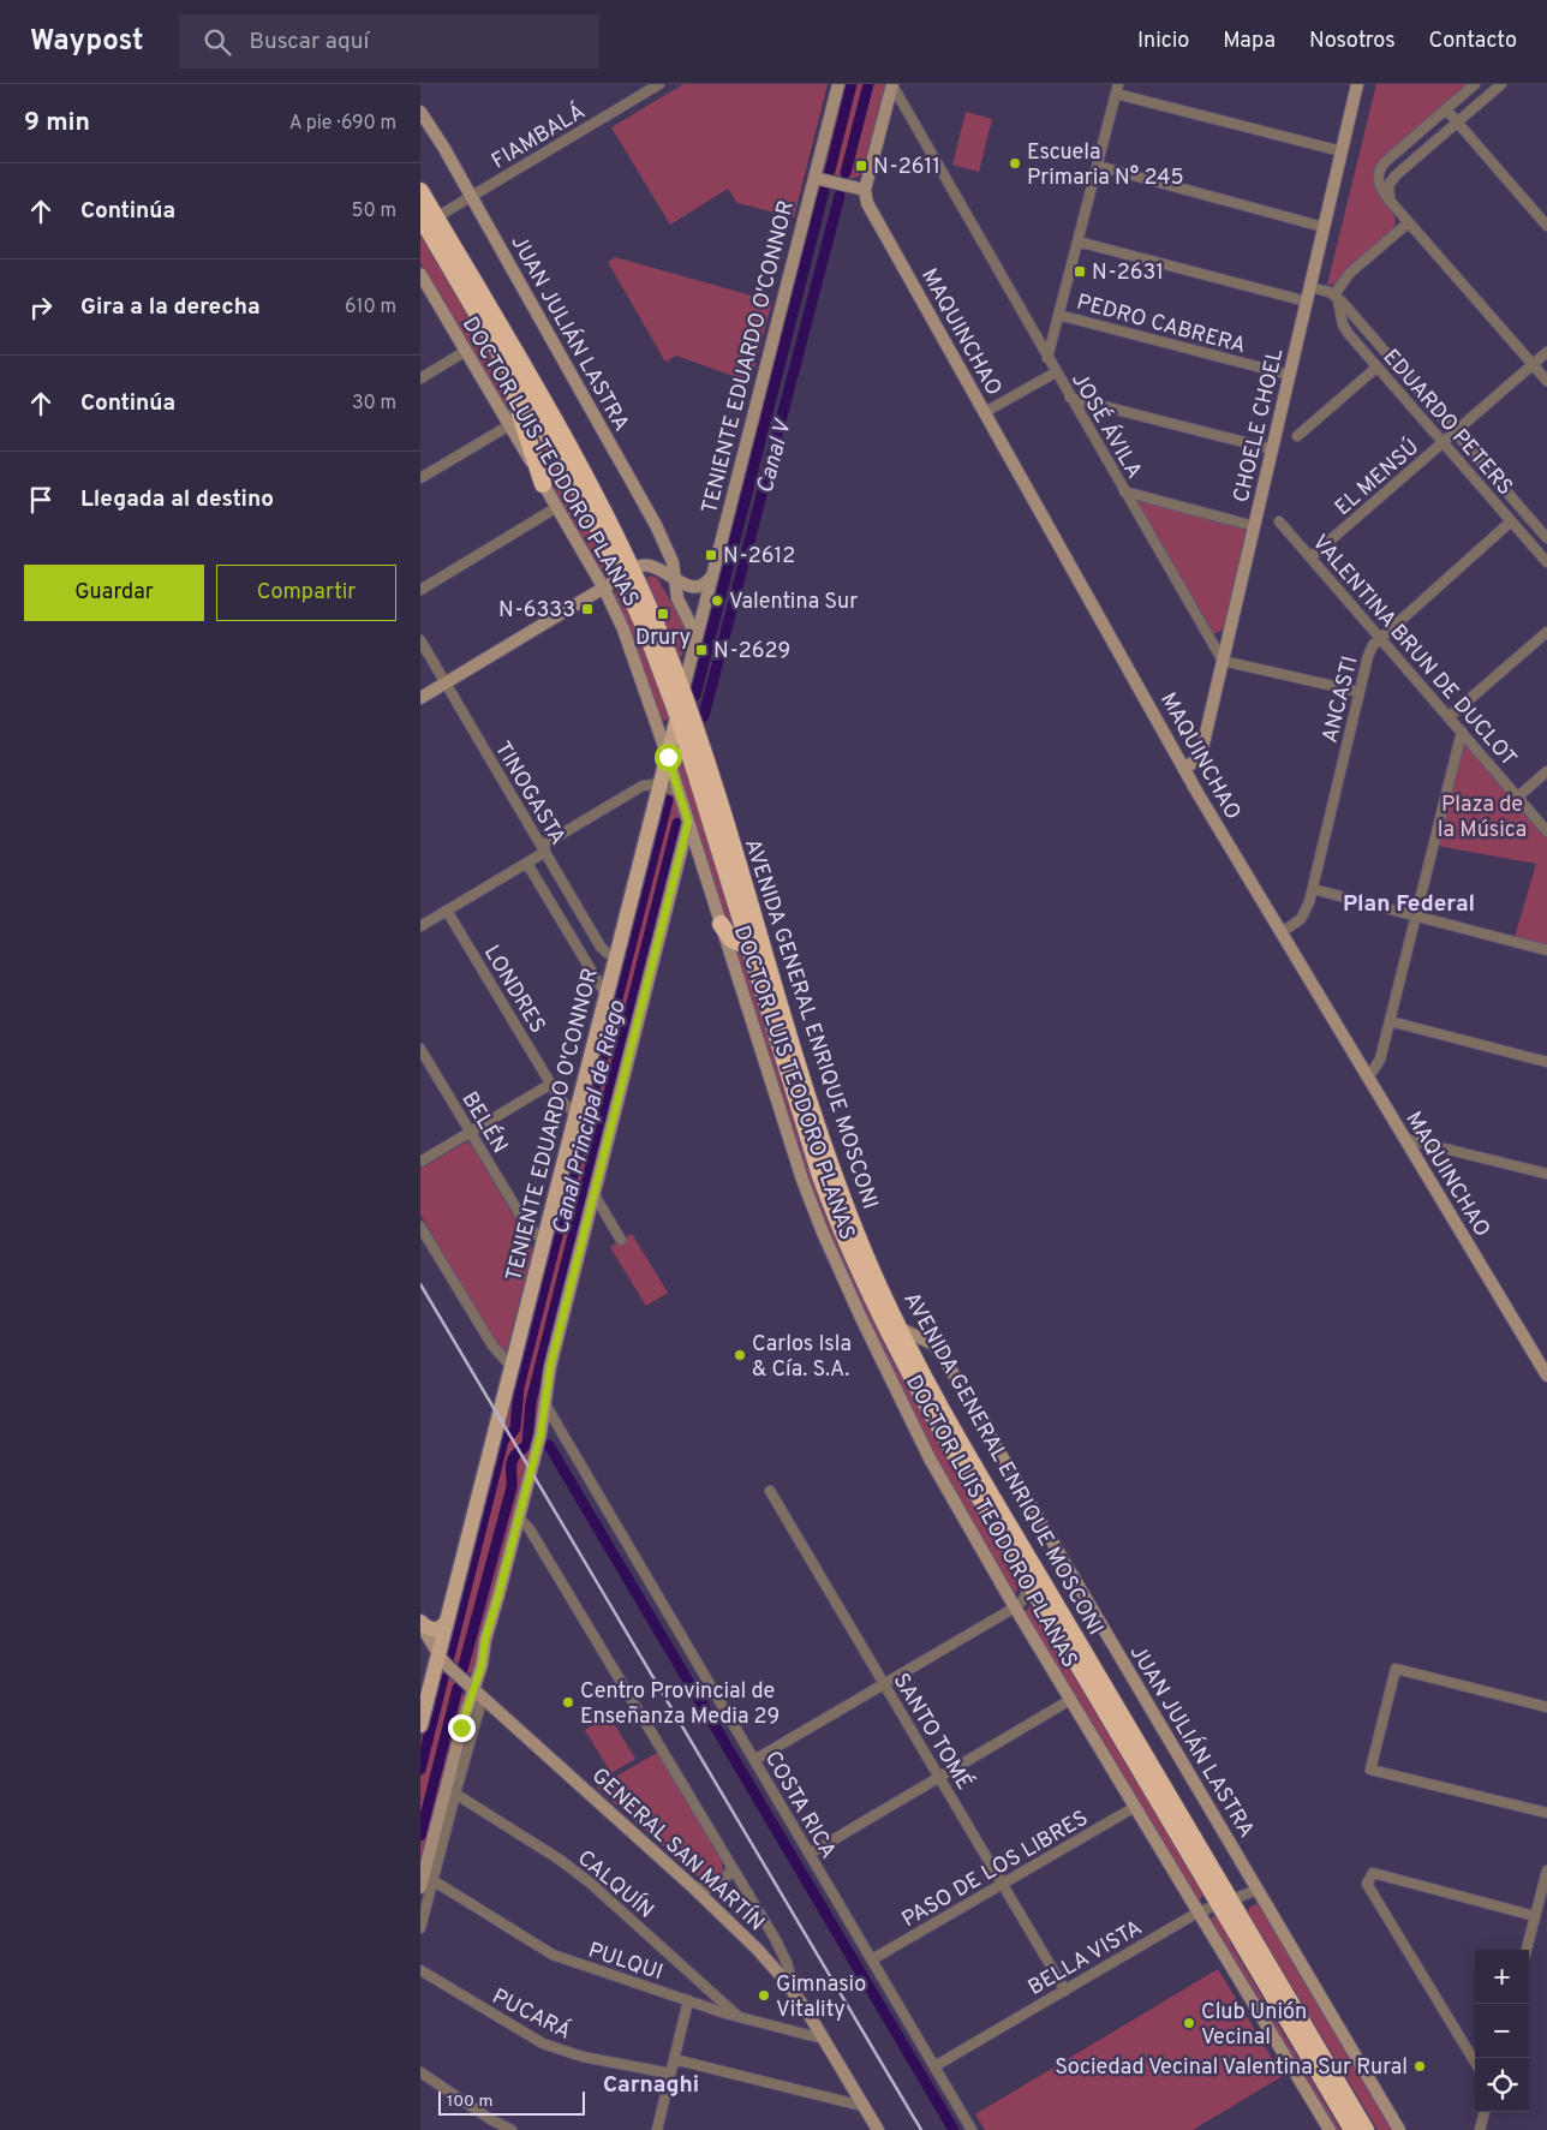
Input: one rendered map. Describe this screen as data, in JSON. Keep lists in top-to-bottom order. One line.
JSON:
{"streets":{"highway":["AVENIDA GENERAL ENRIQUE MOSCONI"],"main road":["TENIENTE EDUARDO O'CONNOR"],"street":["FIAMBALÁ","PEDRO CABRERA","MAQUINCHAO","JUAN JULIÁN LASTRA","EDUARDO PETERS","JOSÉ ÁVILA","CHOELE CHOEL","DOCTOR LUIS TEODORO PLANAS","EL MENSÚ","VALENTINA BRUN DE DUCLOT","ANCASTI","TINOGASTA","LONDRES","BELÉN","SANTO TOMÉ","COSTA RICA","GENERAL SAN MARTÍN","PASO DE LOS LIBRES","CALQUÍN","BELLA VISTA","PULQUI","PUCARÁ"]},"crossings":[["FIAMBALÁ","JUAN JULIÁN LASTRA"],["FIAMBALÁ","AVENIDA GENERAL ENRIQUE MOSCONI"],["PEDRO CABRERA","CHOELE CHOEL"],["MAQUINCHAO","CHOELE CHOEL"],["MAQUINCHAO","ANCASTI"],["JUAN JULIÁN LASTRA","AVENIDA GENERAL ENRIQUE MOSCONI"],["JUAN JULIÁN LASTRA","BELLA VISTA"],["TENIENTE EDUARDO O'CONNOR","DOCTOR LUIS TEODORO PLANAS"],["TENIENTE EDUARDO O'CONNOR","TINOGASTA"],["TENIENTE EDUARDO O'CONNOR","LONDRES"],["TENIENTE EDUARDO O'CONNOR","AVENIDA GENERAL ENRIQUE MOSCONI"],["TENIENTE EDUARDO O'CONNOR","BELÉN"],["TENIENTE EDUARDO O'CONNOR","GENERAL SAN MARTÍN"],["EDUARDO PETERS","EL MENSÚ"],["EDUARDO PETERS","ANCASTI"],["JOSÉ ÁVILA","CHOELE CHOEL"],["DOCTOR LUIS TEODORO PLANAS","PASO DE LOS LIBRES"],["DOCTOR LUIS TEODORO PLANAS","BELLA VISTA"],["EL MENSÚ","VALENTINA BRUN DE DUCLOT"],["VALENTINA BRUN DE DUCLOT","ANCASTI"],["AVENIDA GENERAL ENRIQUE MOSCONI","BELLA VISTA"],["SANTO TOMÉ","PASO DE LOS LIBRES"],["SANTO TOMÉ","BELLA VISTA"],["COSTA RICA","PASO DE LOS LIBRES"],["COSTA RICA","BELLA VISTA"],["GENERAL SAN MARTÍN","PULQUI"],["CALQUÍN","PULQUI"]],"districts":["Plan Federal","Carnaghi"],"water":["Canal V","Canal Principal de Riego"],"parks":["Plaza de la Música"],"places":{"other":["Escuela Primaria N° 245","Valentina Sur","Carlos Isla & Cía. S.A.","Centro Provincial de Enseñanza Media 29","Gimnasio Vitality","Club Unión Vecinal","Sociedad Vecinal Valentina Sur Rural"],"transit":["N-2611","N-2631","N-2612","N-6333","Drury","N-2629"]},"scale_bar":"100 m","page":{"header":"Waypost","search":"Buscar aquí","nav":["Inicio","Mapa","Nosotros","Contacto"],"heading":["9 min","A pie · 690 m"],"list":[["Continúa","50 m"],["Gira a la derecha","610 m"],["Continúa","30 m"],"Llegada al destino"],"buttons":["Guardar","Compartir"],"map_buttons":["+","−"],"scale":"100 m"}}
